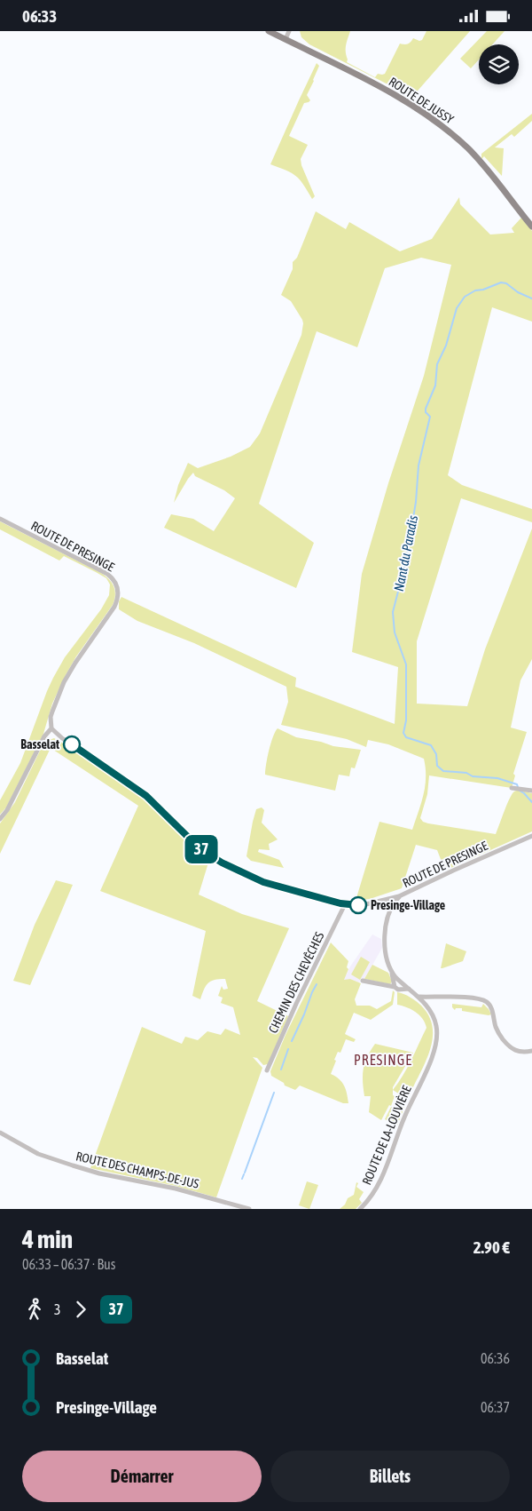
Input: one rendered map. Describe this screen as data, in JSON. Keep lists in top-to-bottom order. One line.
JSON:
{"streets":{"main road":["ROUTE DE JUSSY"],"street":["ROUTE DE PRESINGE","CHEMIN DES CHEVÊCHES","ROUTE DE LA-LOUVIÈRE","ROUTE DES CHAMPS-DE-JUS"]},"crossings":[["ROUTE DE PRESINGE","CHEMIN DES CHEVÊCHES"]],"districts":["PRESINGE"],"water":["Nant du Paradis"],"places":["Basselat","Presinge-Village"],"lines":["bus line 37"],"page":{"status":"06:33","on_map":"37","heading":["4 min","06:33 – 06:37 · Bus","2.90 €"],"legs":["3","37"],"list":[{"name":"Basselat","value":"06:36"},{"name":"Presinge-Village","value":"06:37"}],"buttons":["Démarrer","Billets"]}}
